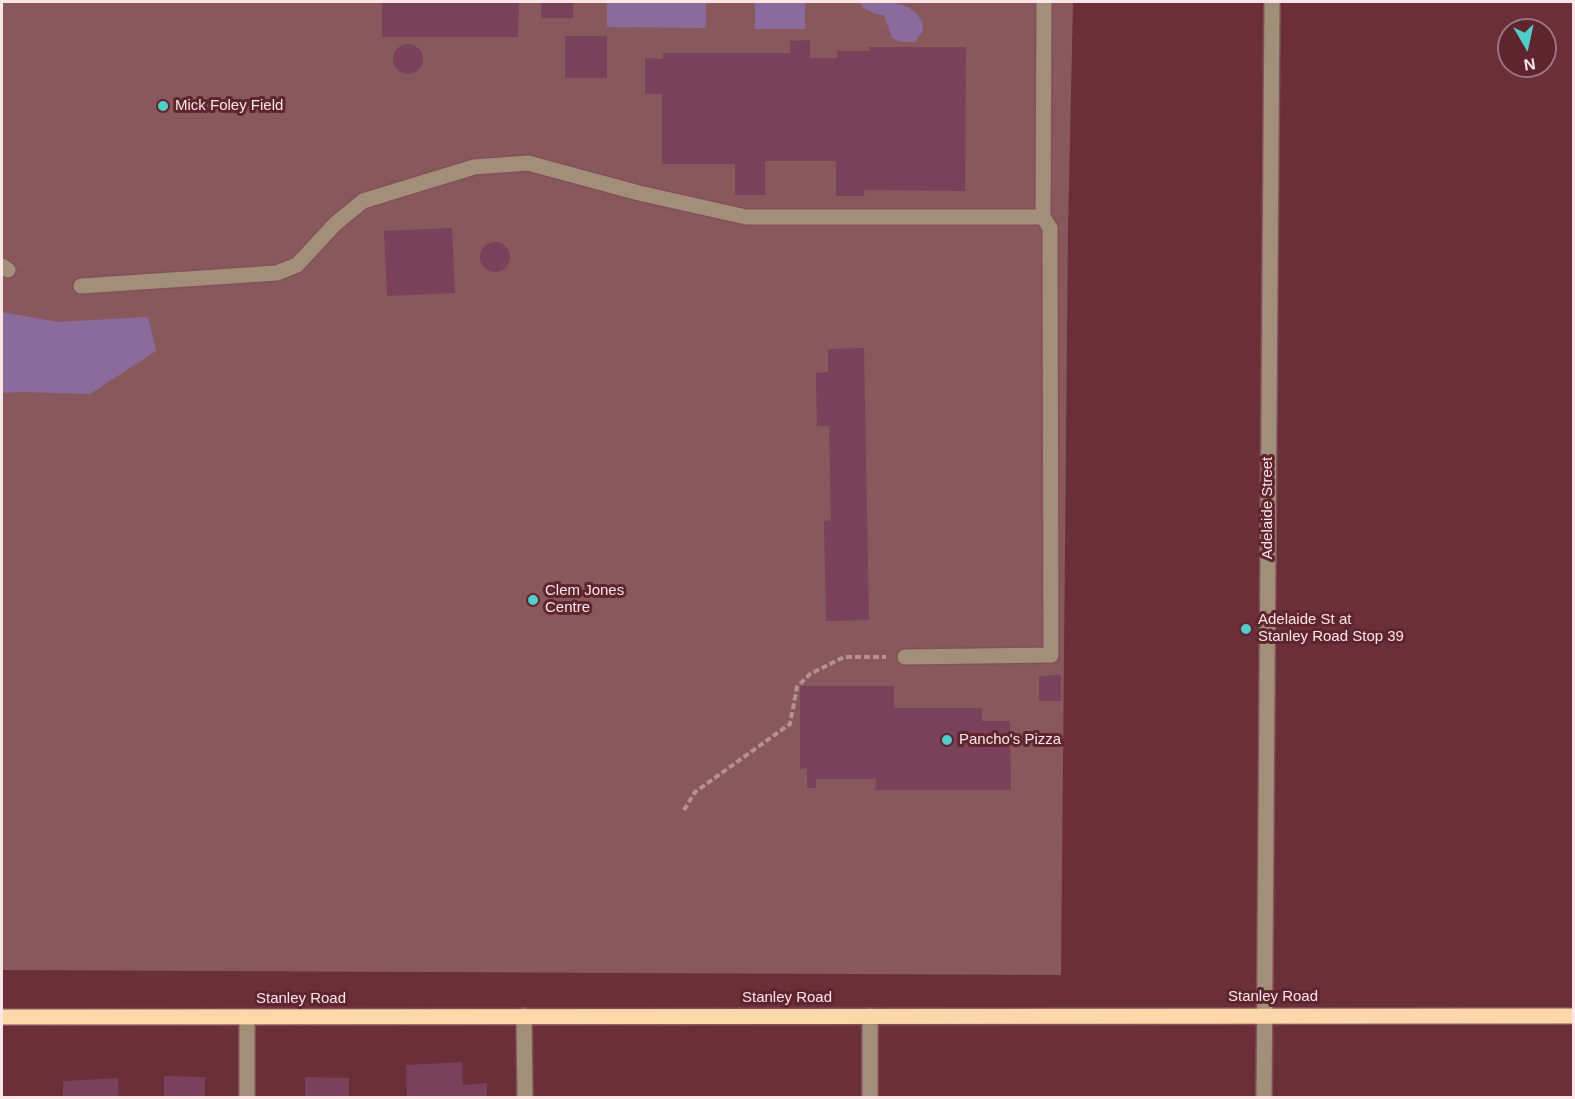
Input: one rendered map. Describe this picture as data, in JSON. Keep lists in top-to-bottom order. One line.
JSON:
{"streets":{"main road":["Stanley Road"],"street":["Adelaide Street"]},"crossings":[["Adelaide Street","Stanley Road"]],"places":["Mick Foley Field","Clem Jones Centre","Adelaide St at Stanley Road Stop 39","Pancho's Pizza"],"north":"bottom"}
